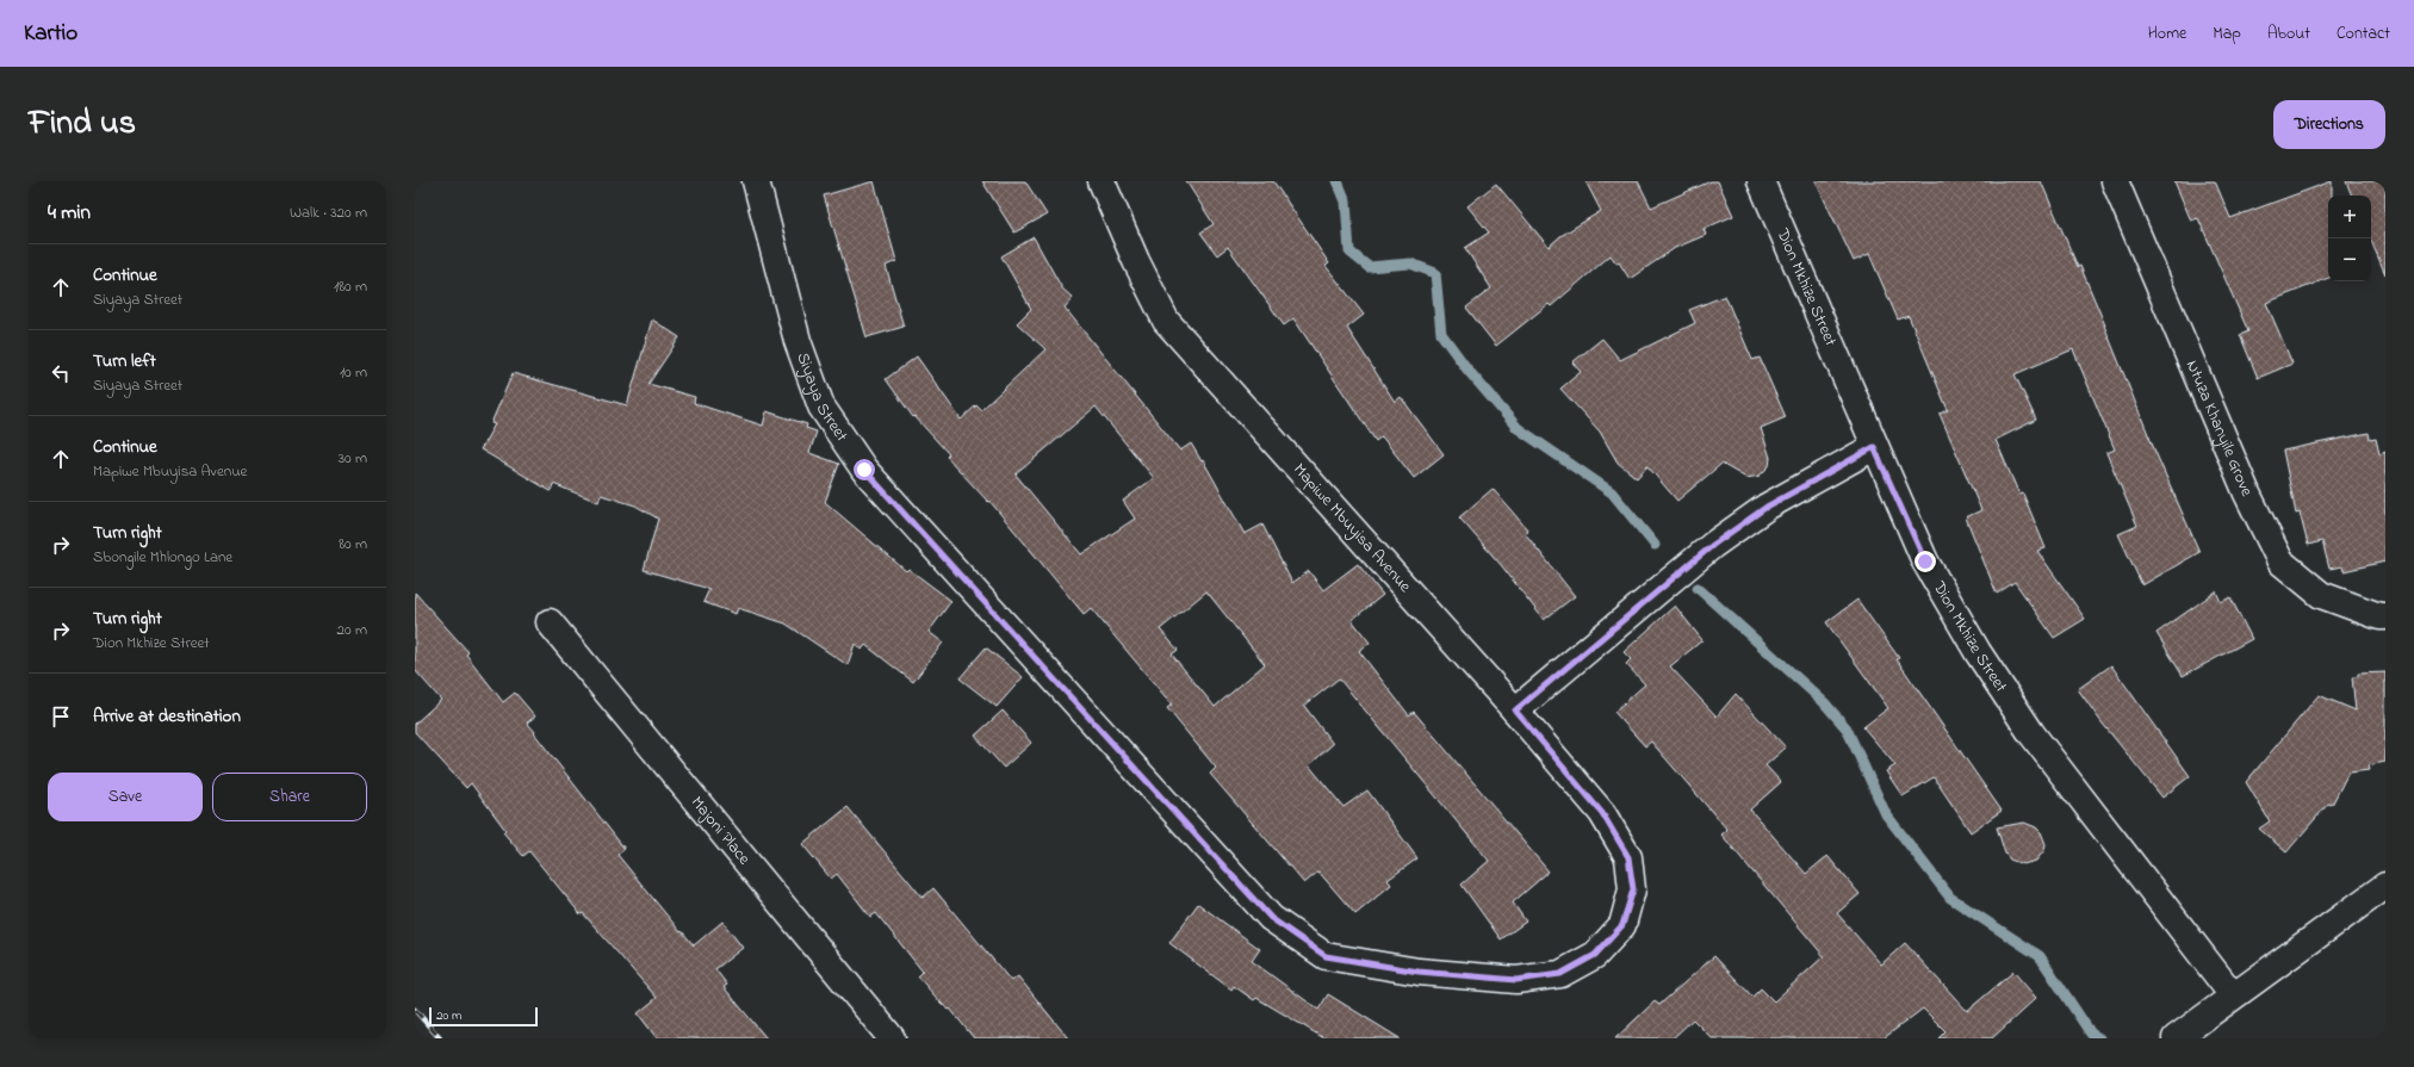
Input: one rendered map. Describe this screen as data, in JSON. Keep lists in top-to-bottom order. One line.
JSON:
{"streets":{"street":["Dion Mkhize Street","Siyaya Street","Ntuza Khanyile Grove","Mapiwe Mbuyisa Avenue","Majoni Place"]},"crossings":[["Siyaya Street","Mapiwe Mbuyisa Avenue"]],"scale_bar":"20 m","page":{"header":"Kartio","nav":["Home","Map","About","Contact"],"title":"Find us","buttons":["Directions",["Save","Share"]],"heading":["4 min","Walk · 320 m"],"map_buttons":["+","−"],"list":[["Continue","Siyaya Street","180 m"],["Turn left","Siyaya Street","10 m"],["Continue","Mapiwe Mbuyisa Avenue","30 m"],["Turn right","Sbongile Mhlongo Lane","80 m"],["Turn right","Dion Mkhize Street","20 m"],"Arrive at destination"],"scale":"20 m"}}
